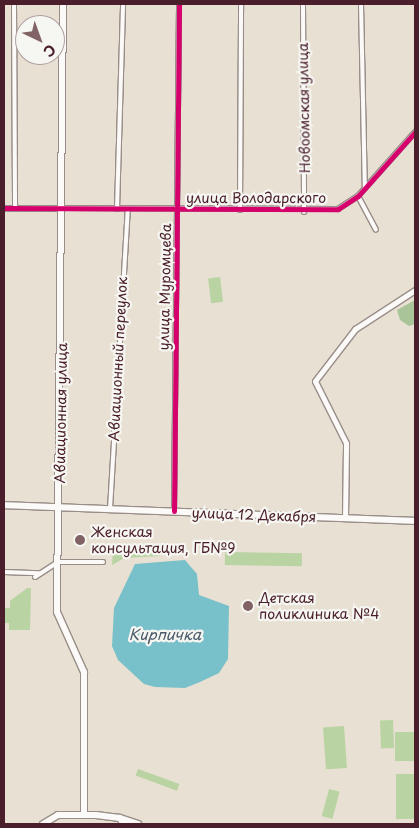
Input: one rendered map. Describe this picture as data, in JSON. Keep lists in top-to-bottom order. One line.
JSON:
{"streets":{"main road":["Авиационная улица","улица 12 Декабря"],"street":["Новоомская улица","улица Володарского","улица Муромцева","Авиационный переулок"]},"crossings":[["Новоомская улица","улица Володарского"],["улица Володарского","улица Муромцева"],["улица Володарского","Авиационный переулок"],["улица Володарского","Авиационная улица"],["улица Муромцева","улица 12 Декабря"],["Авиационный переулок","улица 12 Декабря"],["Авиационная улица","улица 12 Декабря"]],"water":["Кирпичка"],"places":["Женская консультация, ГБ№9","Детская поликлиника №4"],"north":"bottom right"}
